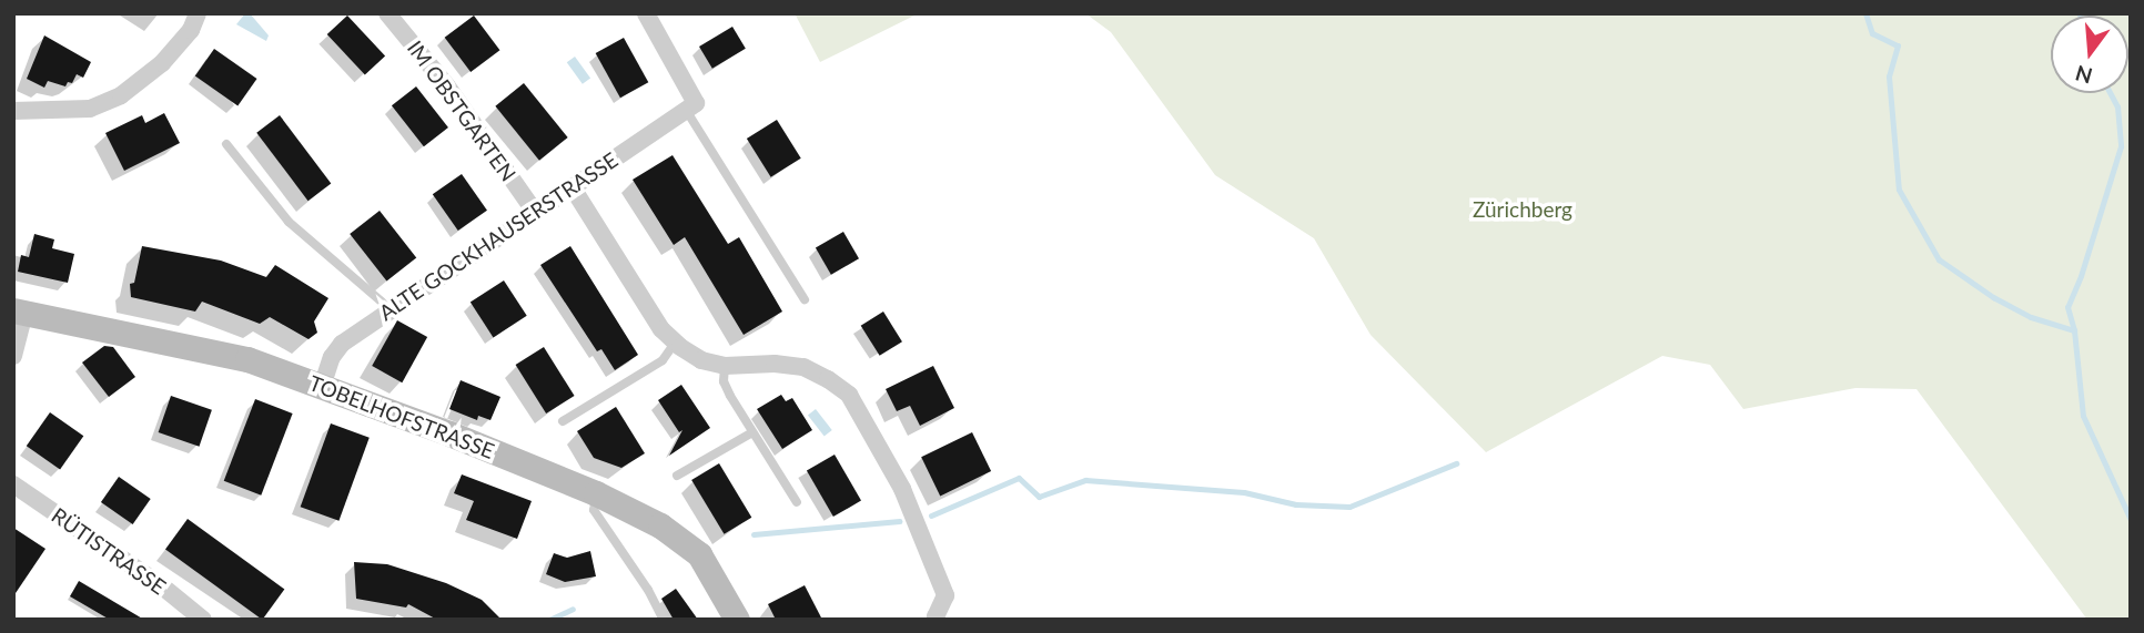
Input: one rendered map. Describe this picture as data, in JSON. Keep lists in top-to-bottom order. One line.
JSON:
{"streets":{"main road":["TOBELHOFSTRASSE"],"street":["IM OBSTGARTEN","ALTE GOCKHAUSERSTRASSE","RÜTISTRASSE"]},"crossings":[["IM OBSTGARTEN","ALTE GOCKHAUSERSTRASSE"],["ALTE GOCKHAUSERSTRASSE","TOBELHOFSTRASSE"]],"parks":["Zürichberg"],"north":"bottom"}
